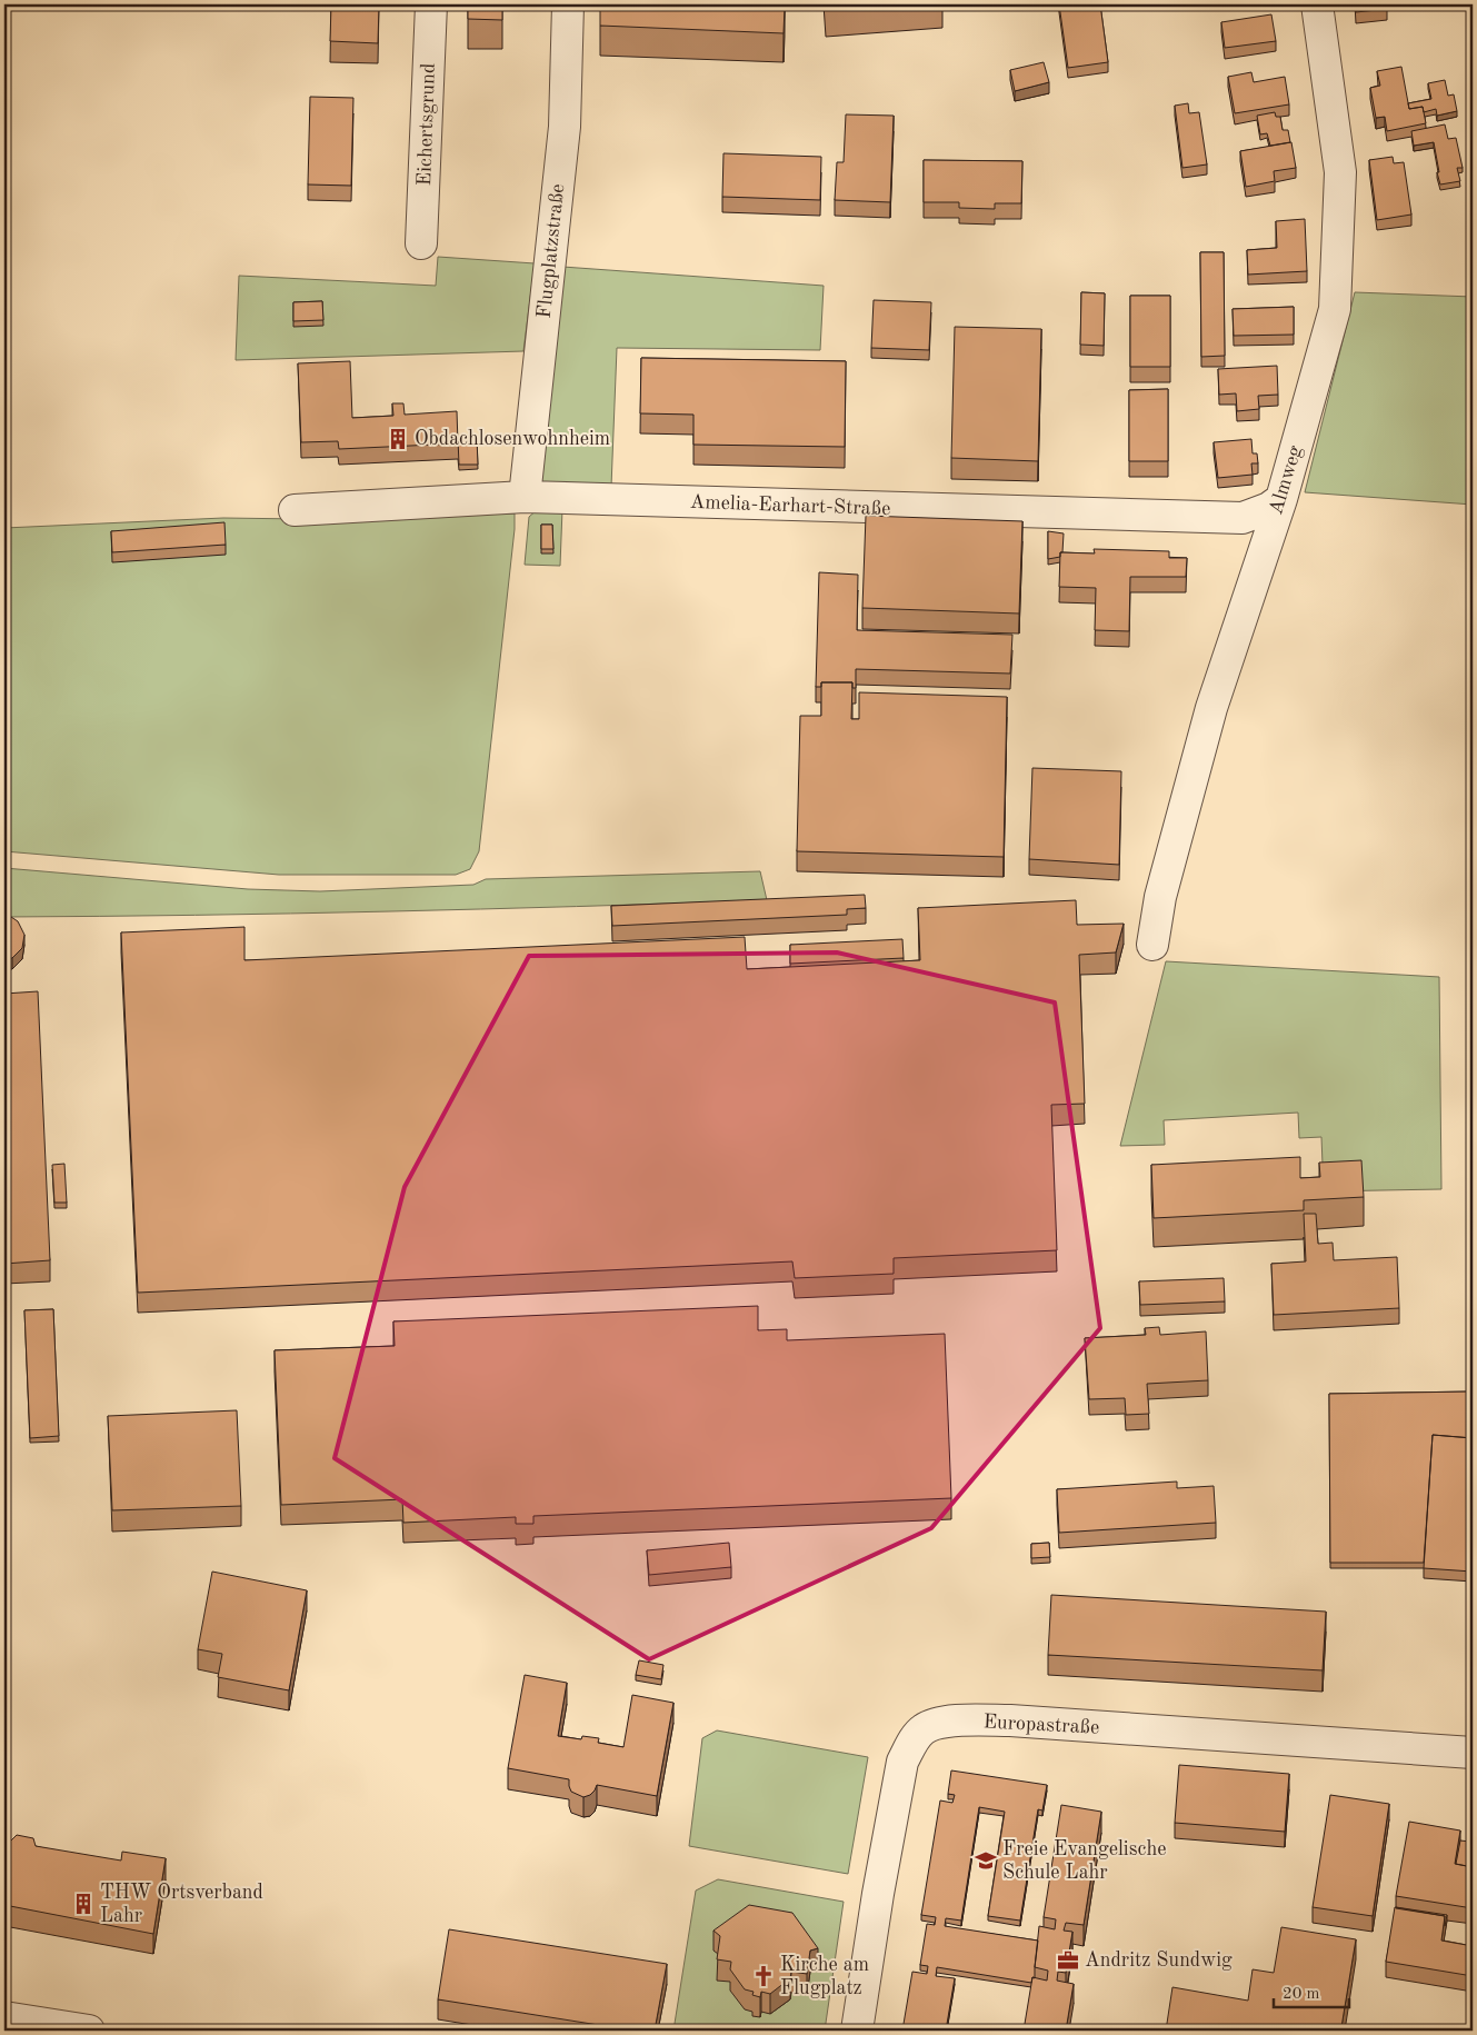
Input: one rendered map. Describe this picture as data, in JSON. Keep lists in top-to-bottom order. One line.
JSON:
{"streets":{"street":["Eichertsgrund","Flugplatzstraße","Almweg","Amelia-Earhart-Straße","Europastraße"]},"crossings":[["Flugplatzstraße","Amelia-Earhart-Straße"],["Almweg","Amelia-Earhart-Straße"]],"places":{"building":["Obdachlosenwohnheim","THW Ortsverband Lahr"],"school or university":["Freie Evangelische Schule Lahr"],"office":["Andritz Sundwig"],"church":["Kirche am Flugplatz"]},"scale_bar":"20 m"}
